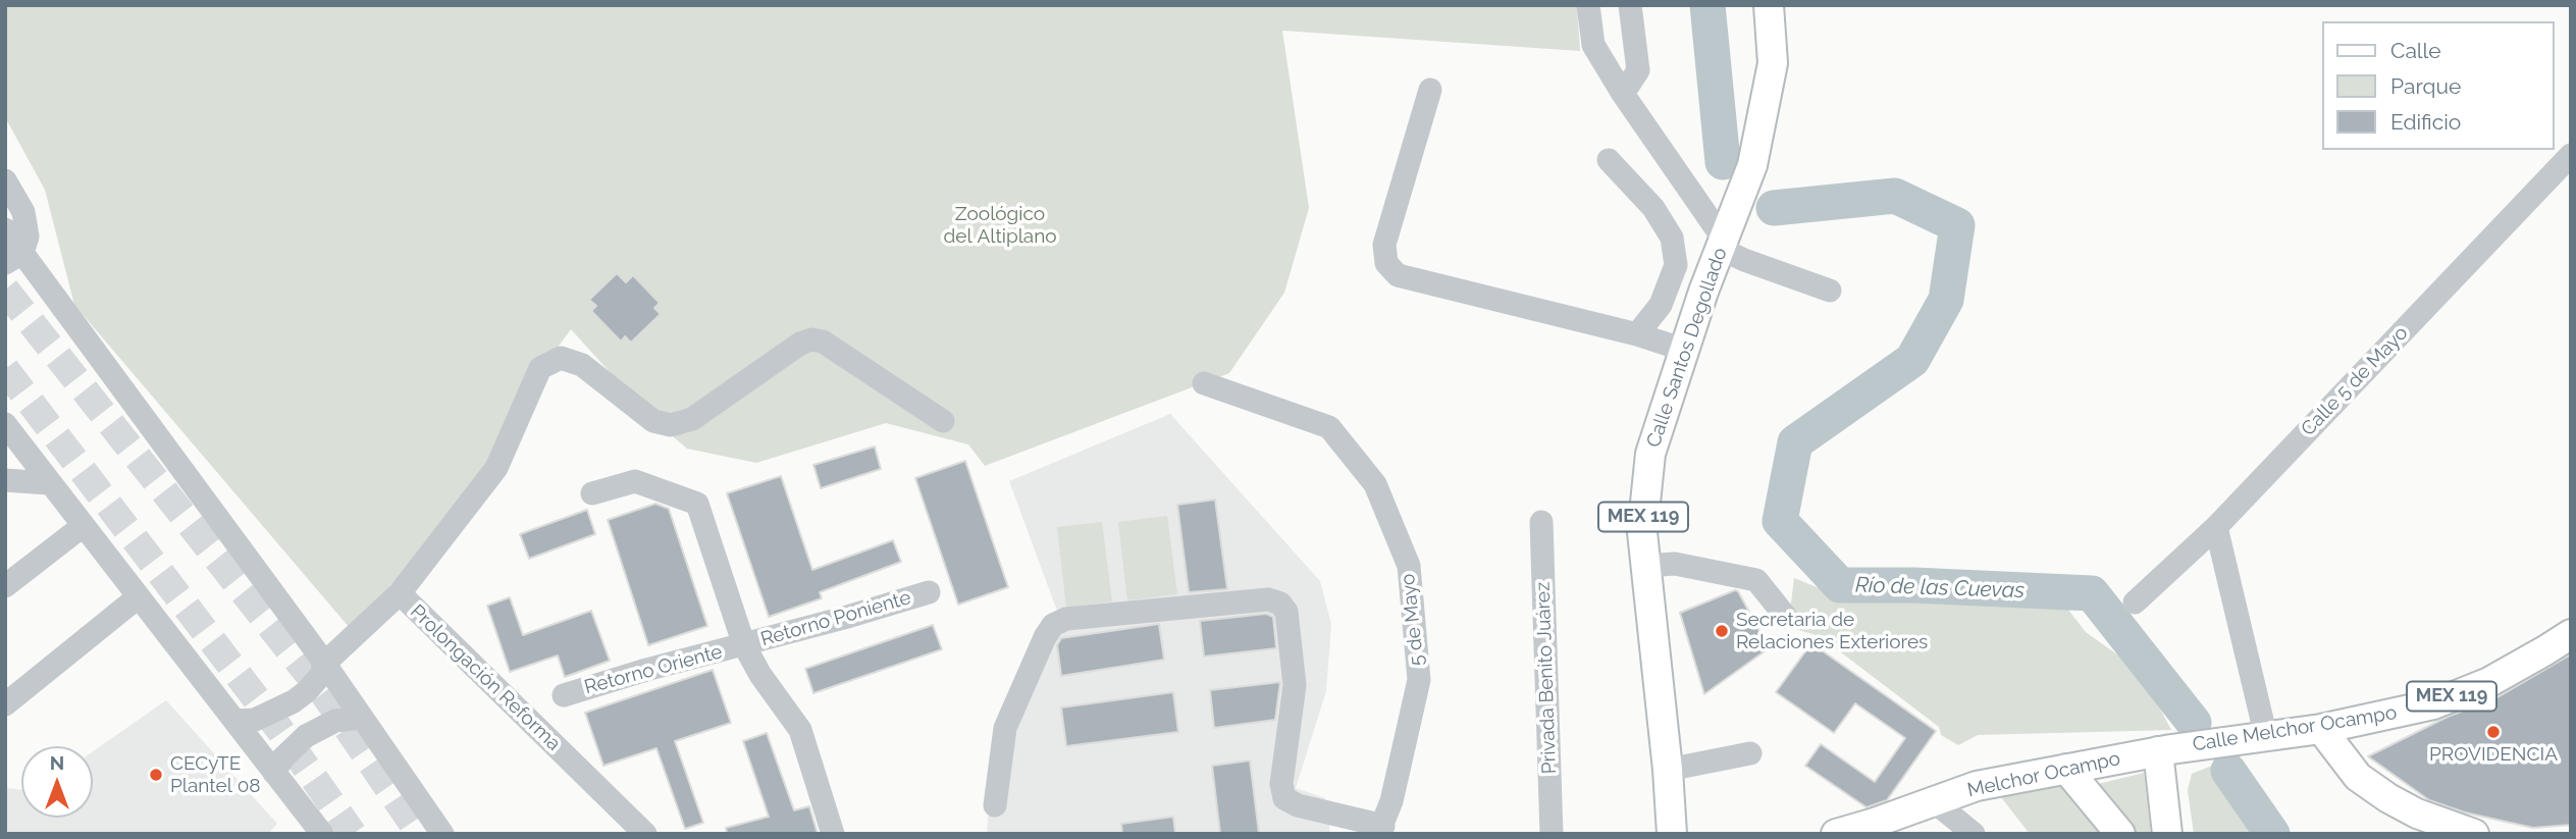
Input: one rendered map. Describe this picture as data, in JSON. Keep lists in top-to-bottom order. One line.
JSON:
{"streets":{"main road":["Calle Santos Degollado","MEX 119","Calle Melchor Ocampo","Melchor Ocampo"],"street":["Calle 5 de Mayo","Retorno Poniente","5 de Mayo","Retorno Oriente","Prolongación Reforma","Privada Benito Juárez"]},"crossings":[["Retorno Poniente","Retorno Oriente"],["Calle Melchor Ocampo","Melchor Ocampo"]],"water":["Río de las Cuevas"],"parks":["Zoológico del Altiplano"],"places":["Secretaria de Relaciones Exteriores","PROVIDENCIA","CECyTE Plantel 08"],"legend":["Calle","Parque","Edificio"],"north":"top"}
